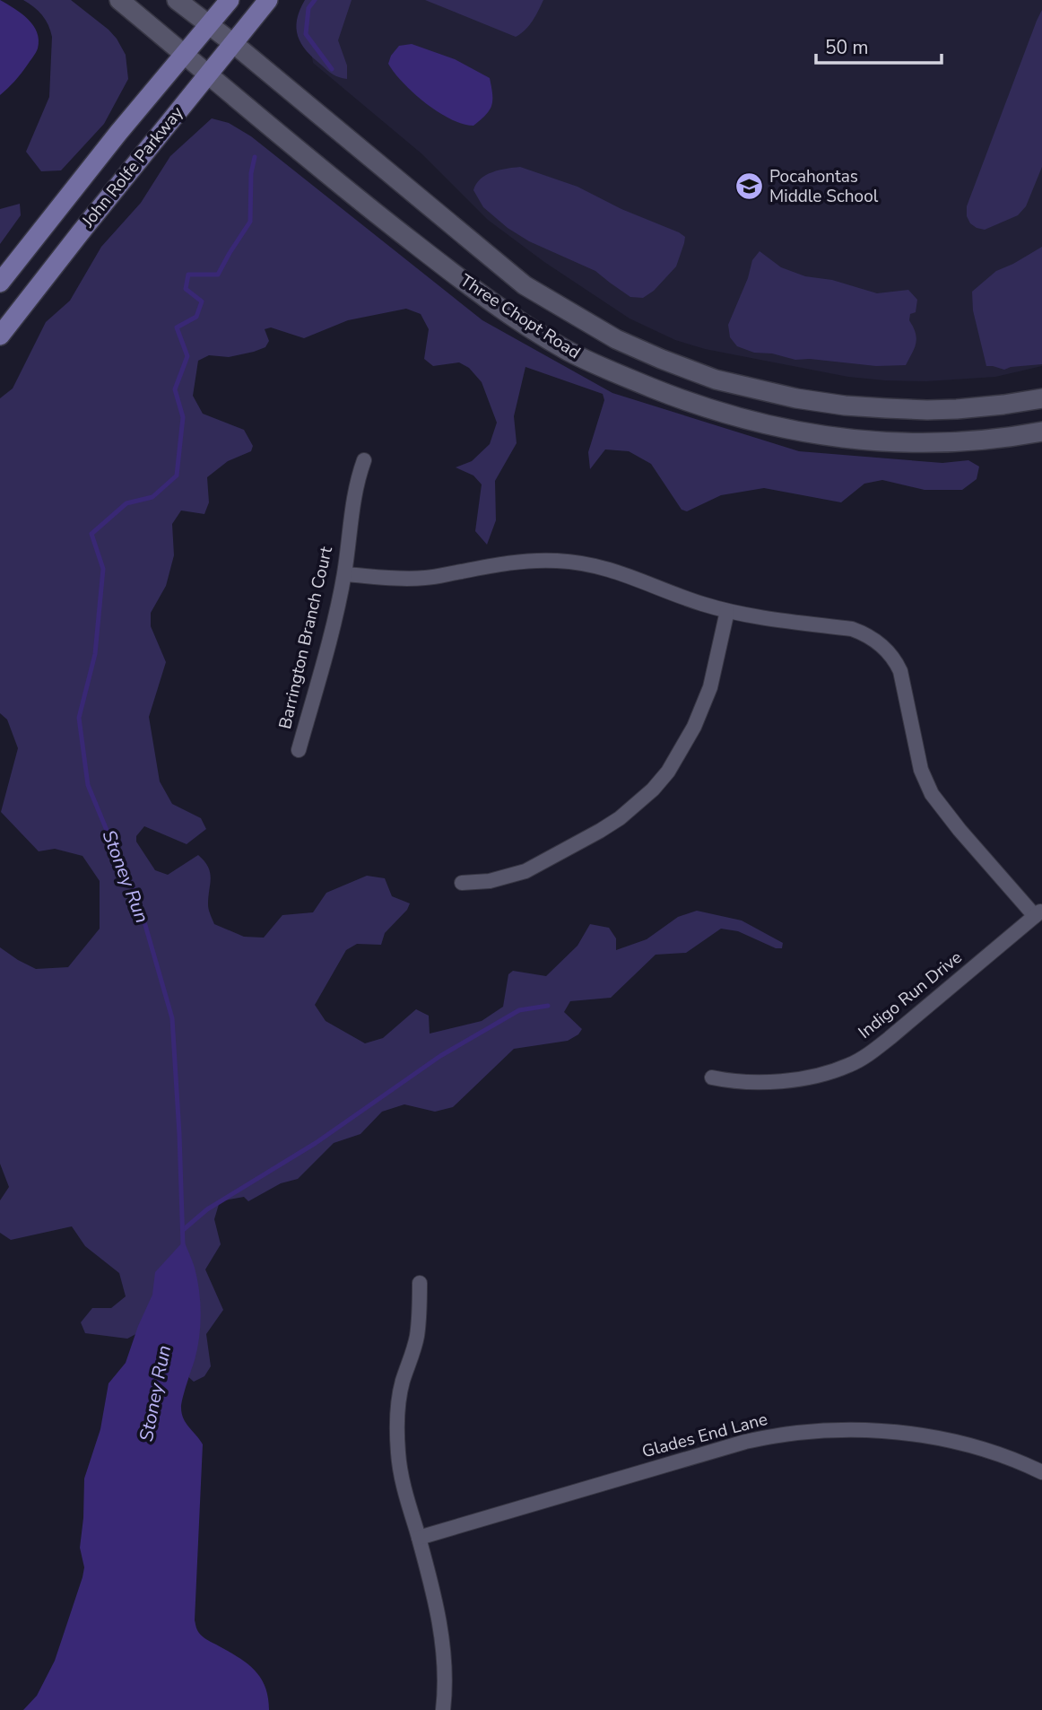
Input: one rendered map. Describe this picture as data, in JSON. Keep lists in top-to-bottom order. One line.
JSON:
{"streets":{"main road":["John Rolfe Parkway","Three Chopt Road"],"street":["Barrington Branch Court","Indigo Run Drive","Glades End Lane"]},"crossings":[["John Rolfe Parkway","Three Chopt Road"]],"water":["Stoney Run"],"places":{"school or university":["Pocahontas Middle School"]},"scale_bar":"50 m"}
